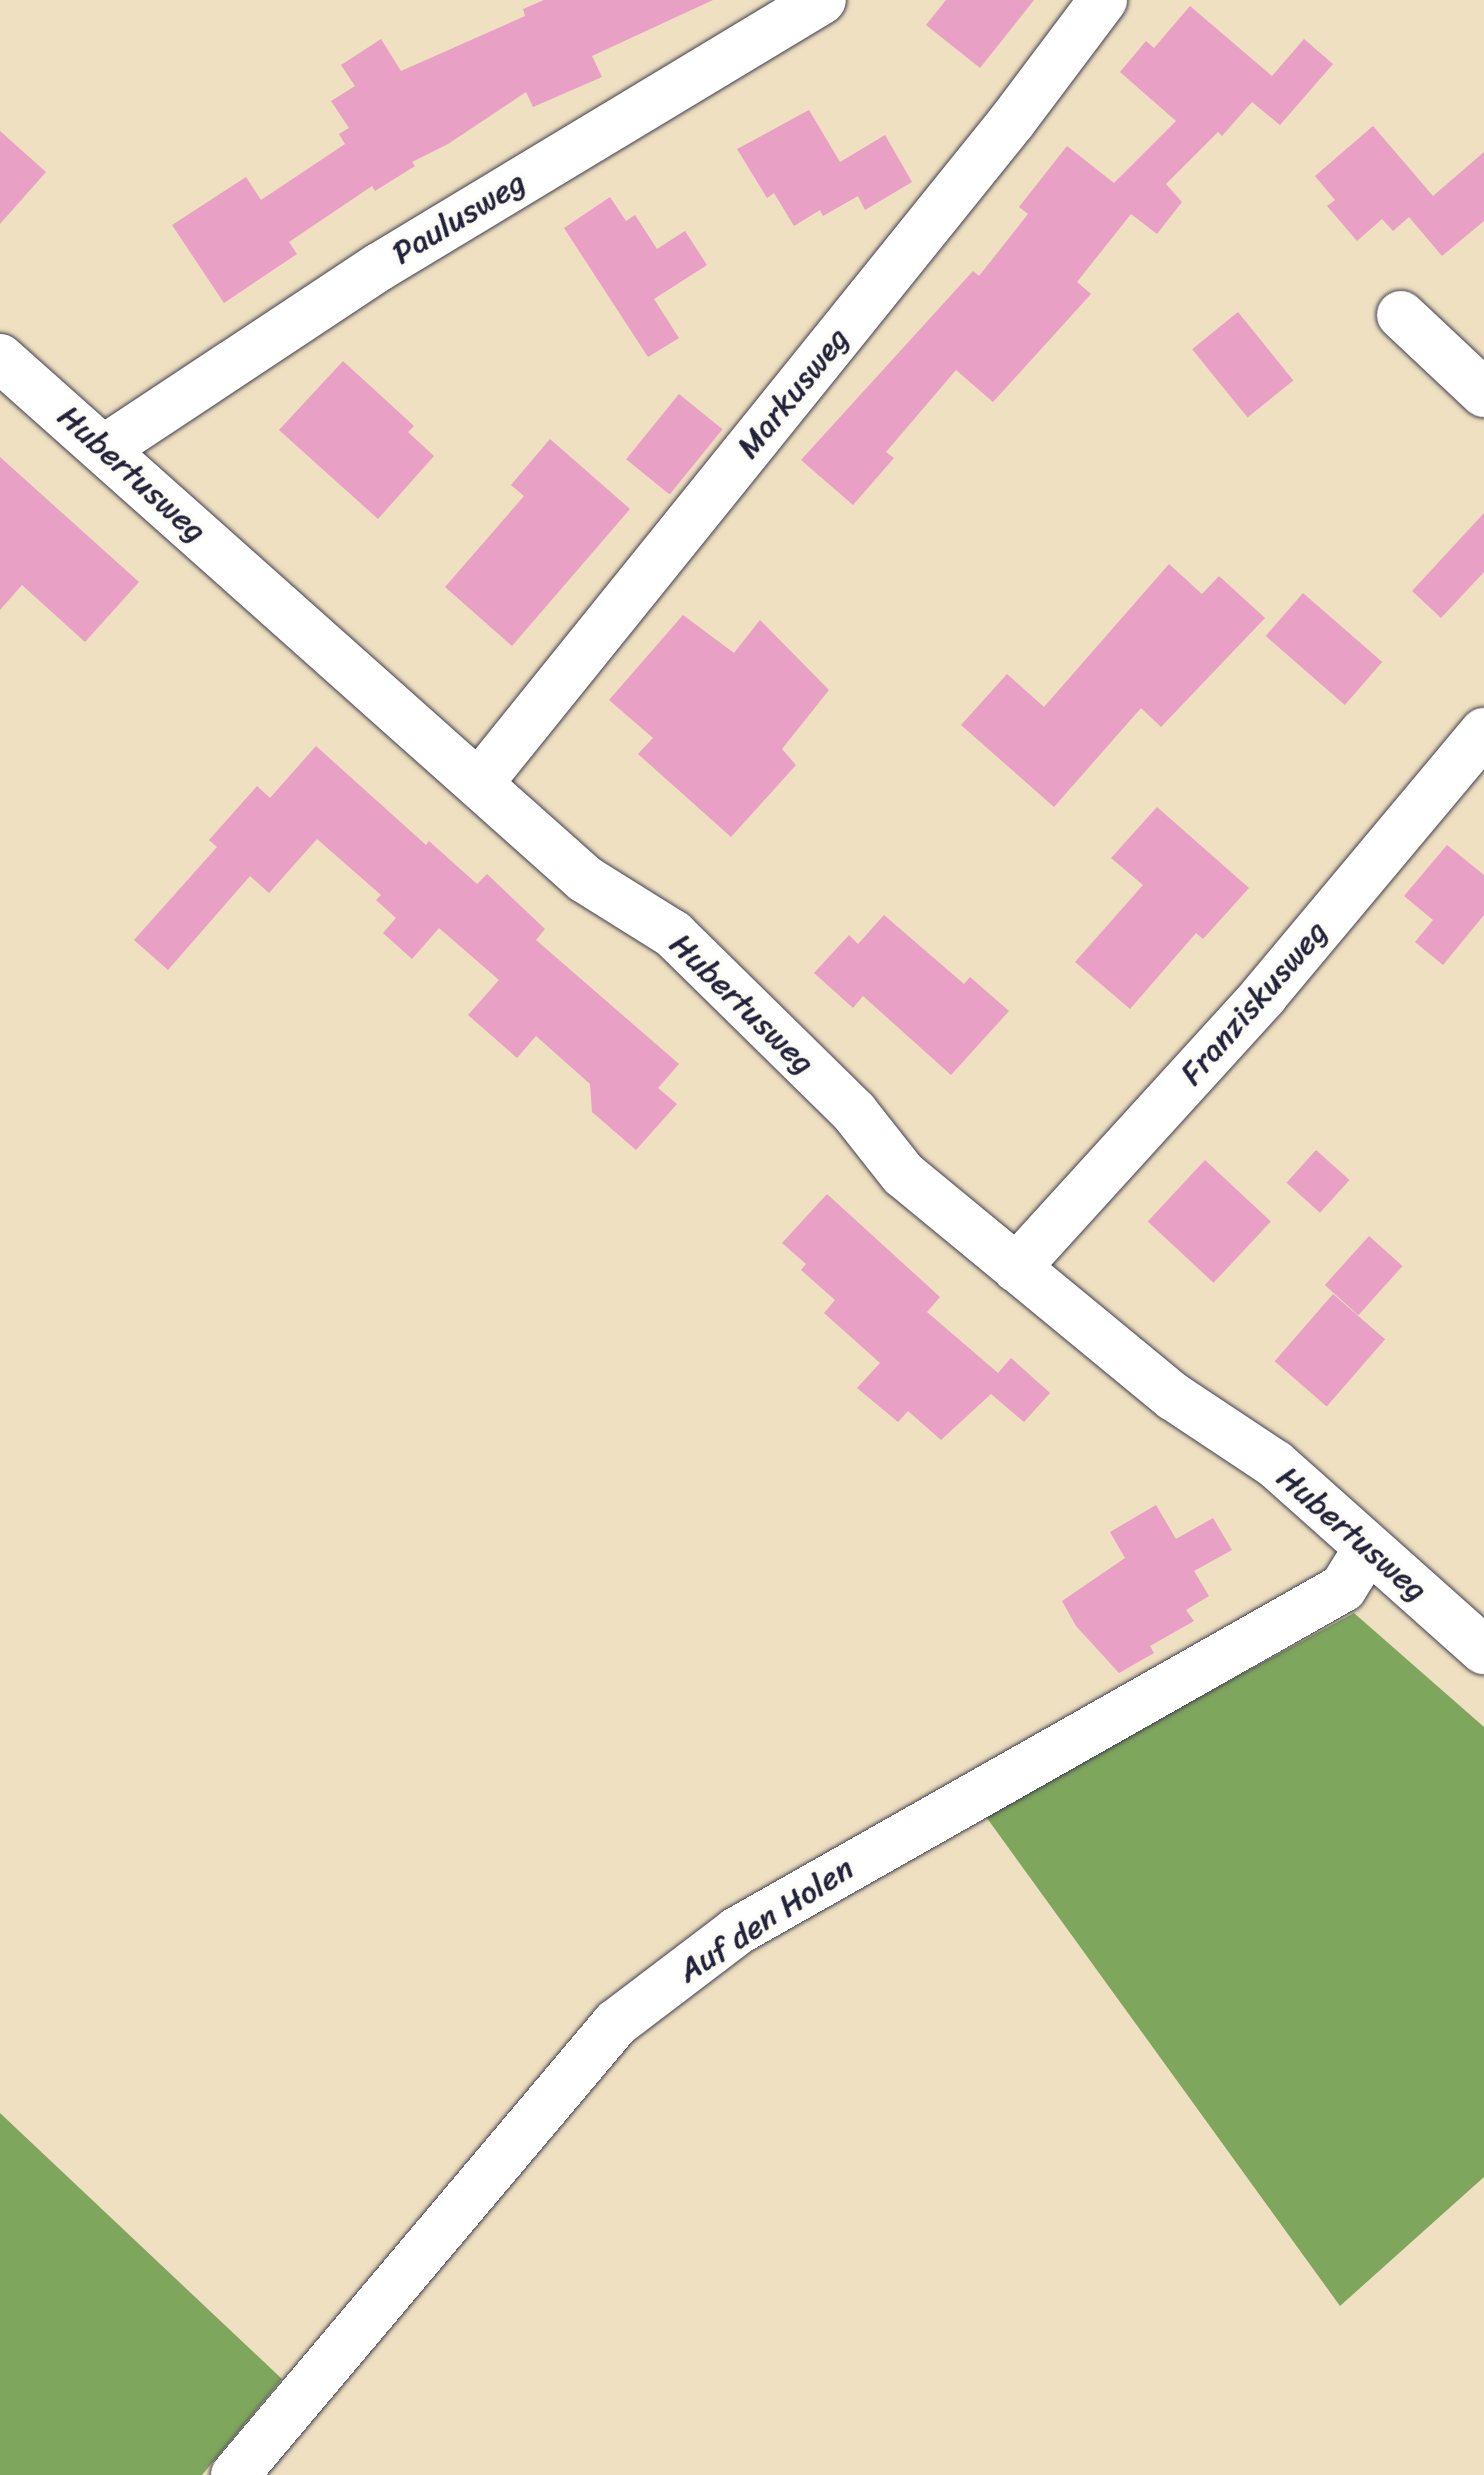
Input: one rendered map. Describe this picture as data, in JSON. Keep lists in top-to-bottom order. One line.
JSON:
{"streets":{"street":["Paulusweg","Markusweg","Hubertusweg","Franziskusweg","Auf den Holen"]},"crossings":[["Paulusweg","Hubertusweg"],["Markusweg","Hubertusweg"],["Hubertusweg","Franziskusweg"],["Hubertusweg","Auf den Holen"]]}
